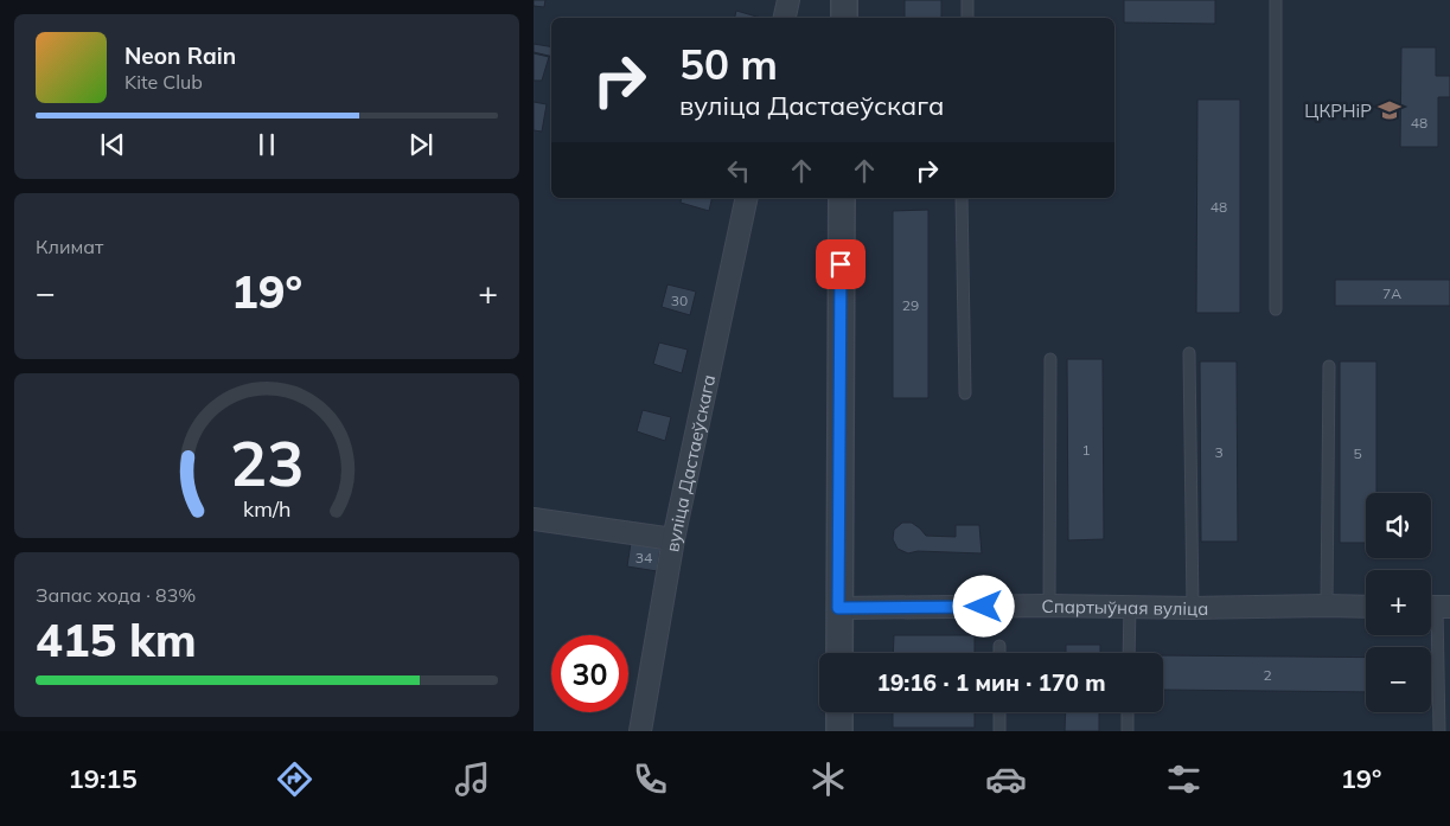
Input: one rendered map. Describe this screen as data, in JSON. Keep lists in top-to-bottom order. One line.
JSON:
{"streets":{"street":["вуліца Дастаеўскага","Спартыўная вуліца"]},"places":{"school or university":["ЦКРНіР"]},"house_numbers":["48","48","7А","30","29","1","3","5","34","2"],"page":{"turn":["50 m","вуліца Дастаеўскага"],"song":["Neon Rain","Kite Club"],"tile":["Климат",["Запас хода · 83%","415 km"]],"heat":["−","19°","+"],"map_buttons":["+","−"],"limit":"30","trip":"19:16 · 1 мин · 170 m","tabs":["19:15","19°"],"gauge":["23","km/h"]}}
